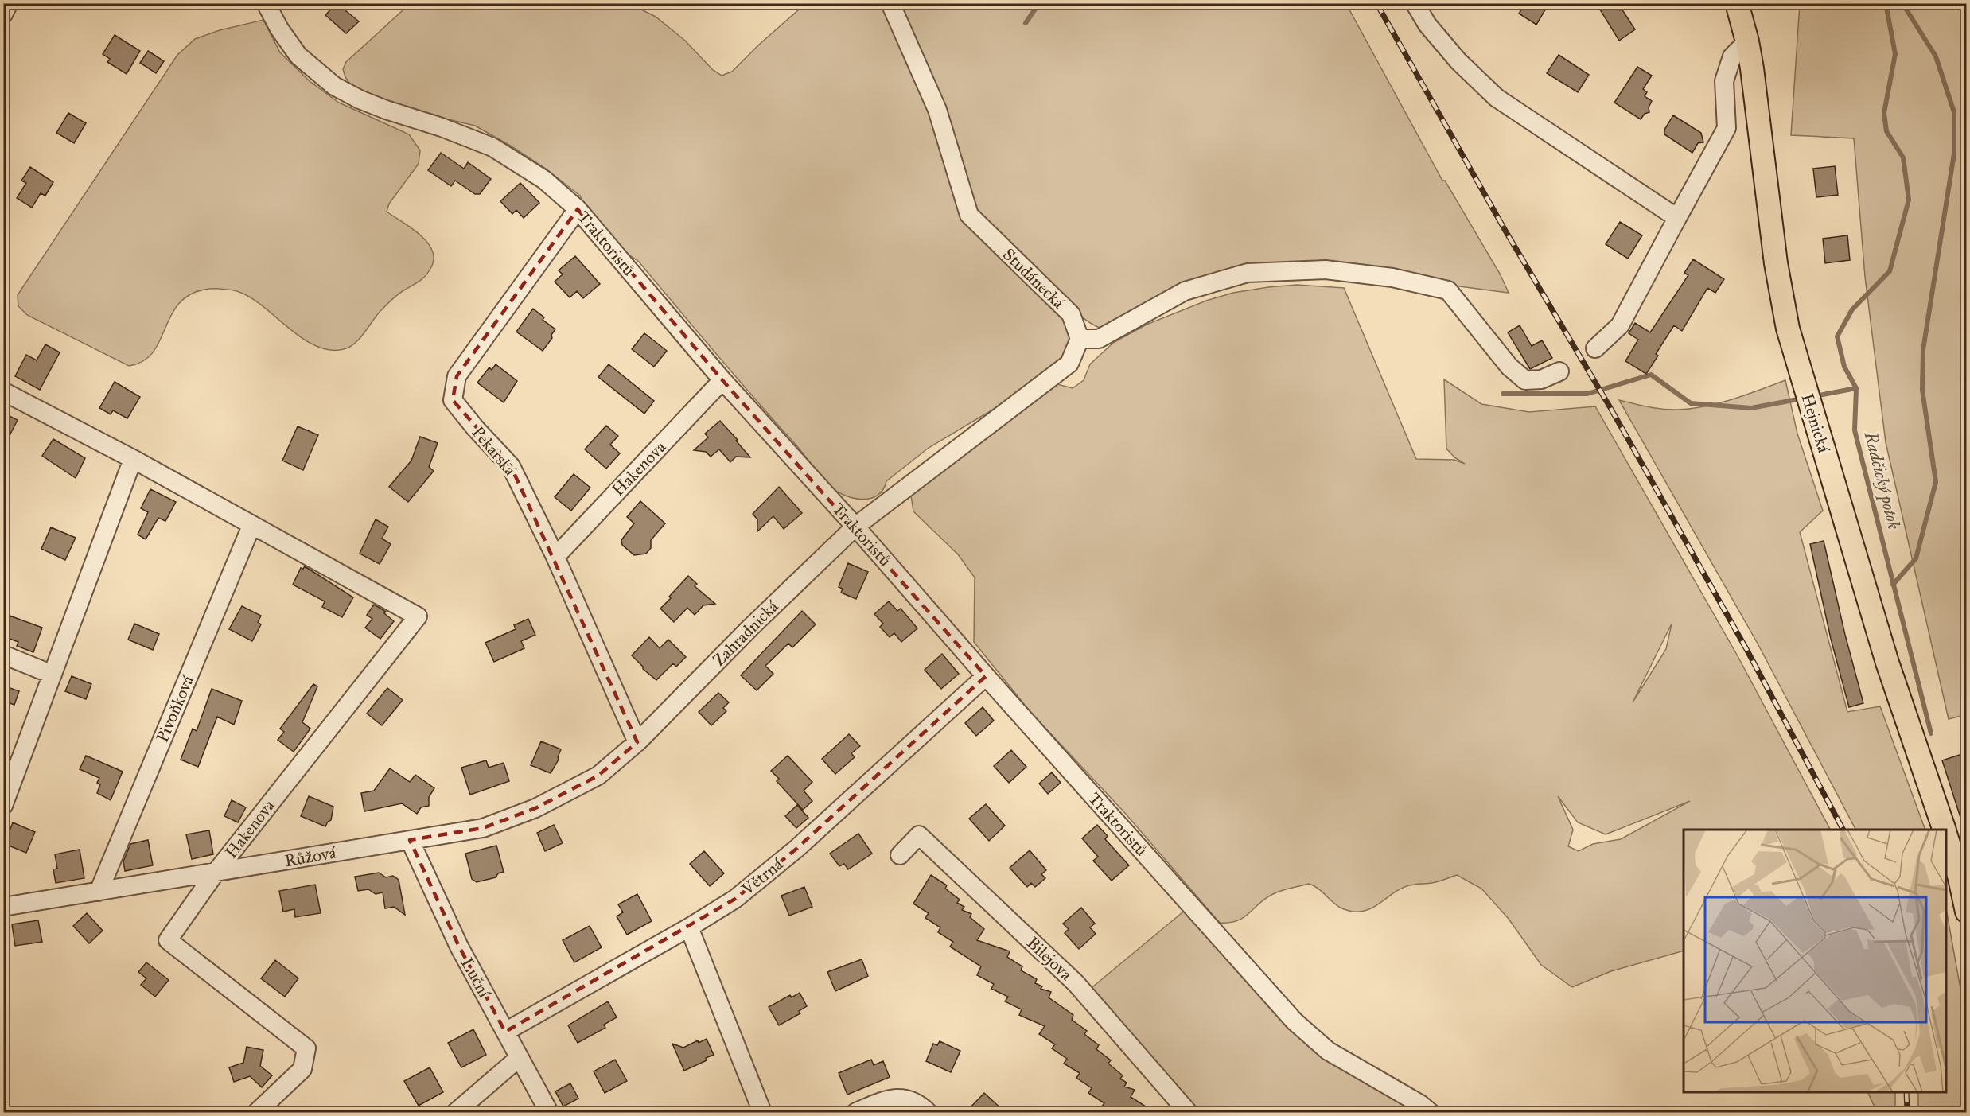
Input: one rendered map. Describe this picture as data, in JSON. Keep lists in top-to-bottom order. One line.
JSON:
{"streets":{"main road":["Hejnická"],"street":["Traktoristů","Studánecká","Pekařská","Hakenova","Zahradnická","Pivoňková","Růžová","Větrná","Bilejova","Luční"]},"crossings":[["Traktoristů","Pekařská"],["Traktoristů","Hakenova"],["Traktoristů","Zahradnická"],["Traktoristů","Větrná"],["Pekařská","Hakenova"],["Pekařská","Zahradnická"],["Pekařská","Růžová"],["Hakenova","Pivoňková"],["Hakenova","Růžová"],["Zahradnická","Růžová"],["Růžová","Luční"],["Větrná","Luční"]],"water":["Radčický potok"]}
